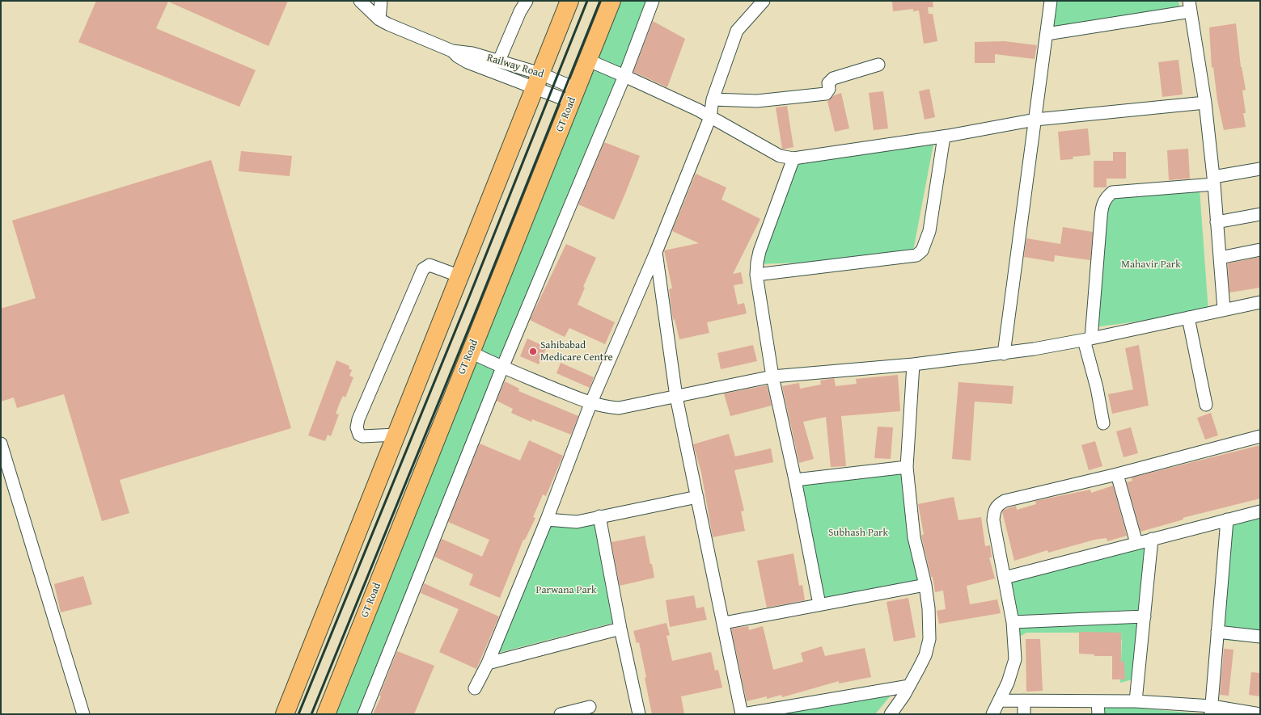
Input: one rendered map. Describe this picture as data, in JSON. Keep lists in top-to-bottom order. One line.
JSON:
{"streets":{"highway":["GT Road"],"street":["Railway Road"]},"crossings":[["Railway Road","GT Road"]],"parks":["Mahavir Park","Subhash Park","Parwana Park"],"places":["Sahibabad Medicare Centre"]}
